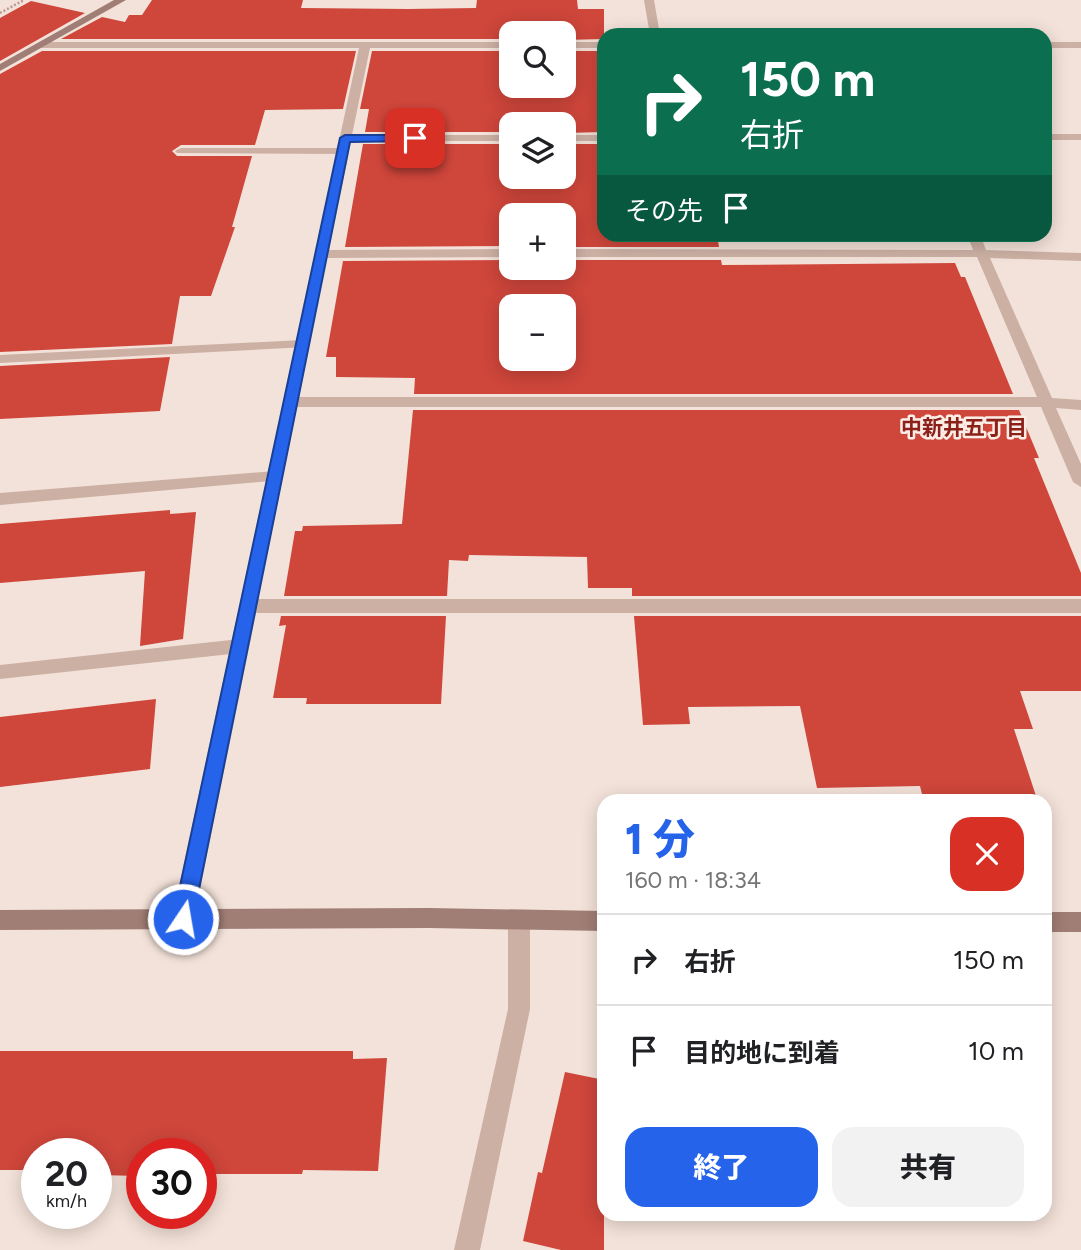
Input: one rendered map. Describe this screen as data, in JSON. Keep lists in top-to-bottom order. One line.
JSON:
{"districts":["中新井五丁目"],"page":{"map_buttons":["+","−"],"turn":["150 m","右折"],"then":"その先","heading":["1 分","160 m · 18:34"],"list":[{"name":"右折","value":"150 m"},{"name":"目的地に到着","value":"10 m"}],"buttons":["終了","共有"],"speed":"20 km/h","limit":"30"}}
